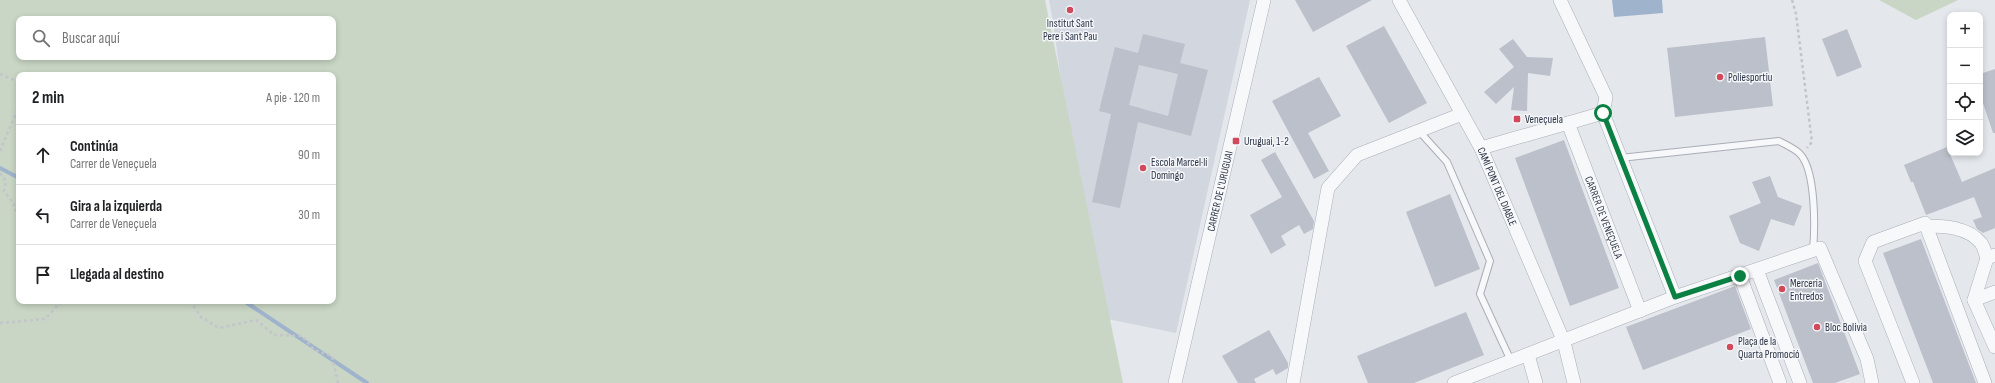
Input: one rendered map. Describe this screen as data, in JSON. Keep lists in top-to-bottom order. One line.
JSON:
{"streets":{"street":["CAMÍ PONT DEL DIABLE","CARRER DE L'URUGUAI","CARRER DE VENEÇUELA"]},"places":{"other":["Institut Sant Pere i Sant Pau","Poliesportiu","Escola Marcel·lí Domingo","Merceria Entredos","Bloc Bolivia","Plaça de la Quarta Promoció"],"transit":["Veneçuela","Uruguai, 1-2"]},"page":{"map_buttons":["+","−"],"search":"Buscar aquí","heading":["2 min","A pie · 120 m"],"list":[["Continúa","Carrer de Veneçuela","90 m"],["Gira a la izquierda","Carrer de Veneçuela","30 m"],"Llegada al destino"]}}
